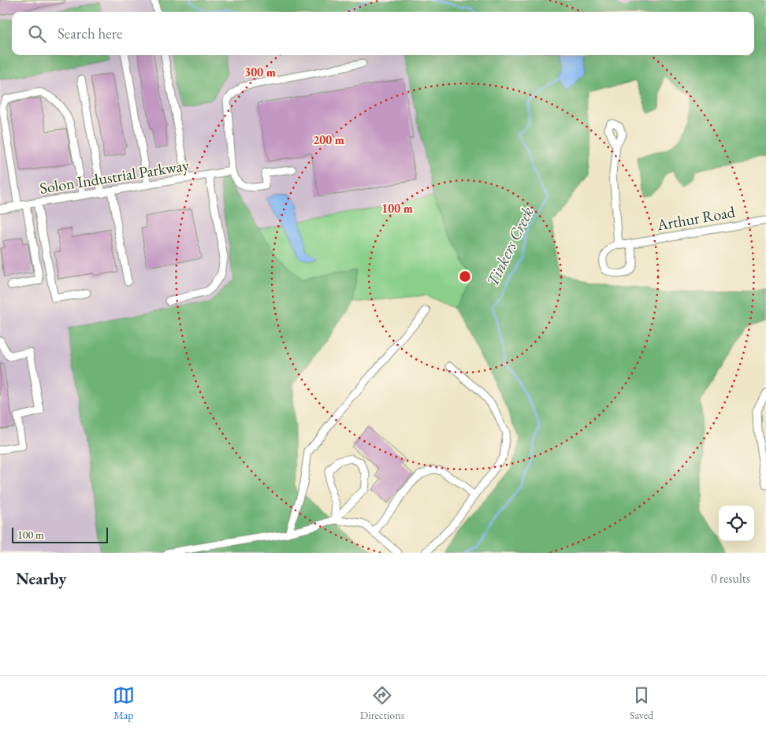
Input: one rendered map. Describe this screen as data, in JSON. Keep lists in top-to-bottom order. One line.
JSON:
{"streets":{"street":["Solon Industrial Parkway","Arthur Road"]},"water":["Tinkers Creek"],"scale_bar":"100 m","page":{"search":"Search here","scale":"100 m","heading":["Nearby","0 results"],"nav":["Map","Directions","Saved"]},"rings":["300 m","200 m","100 m"]}
